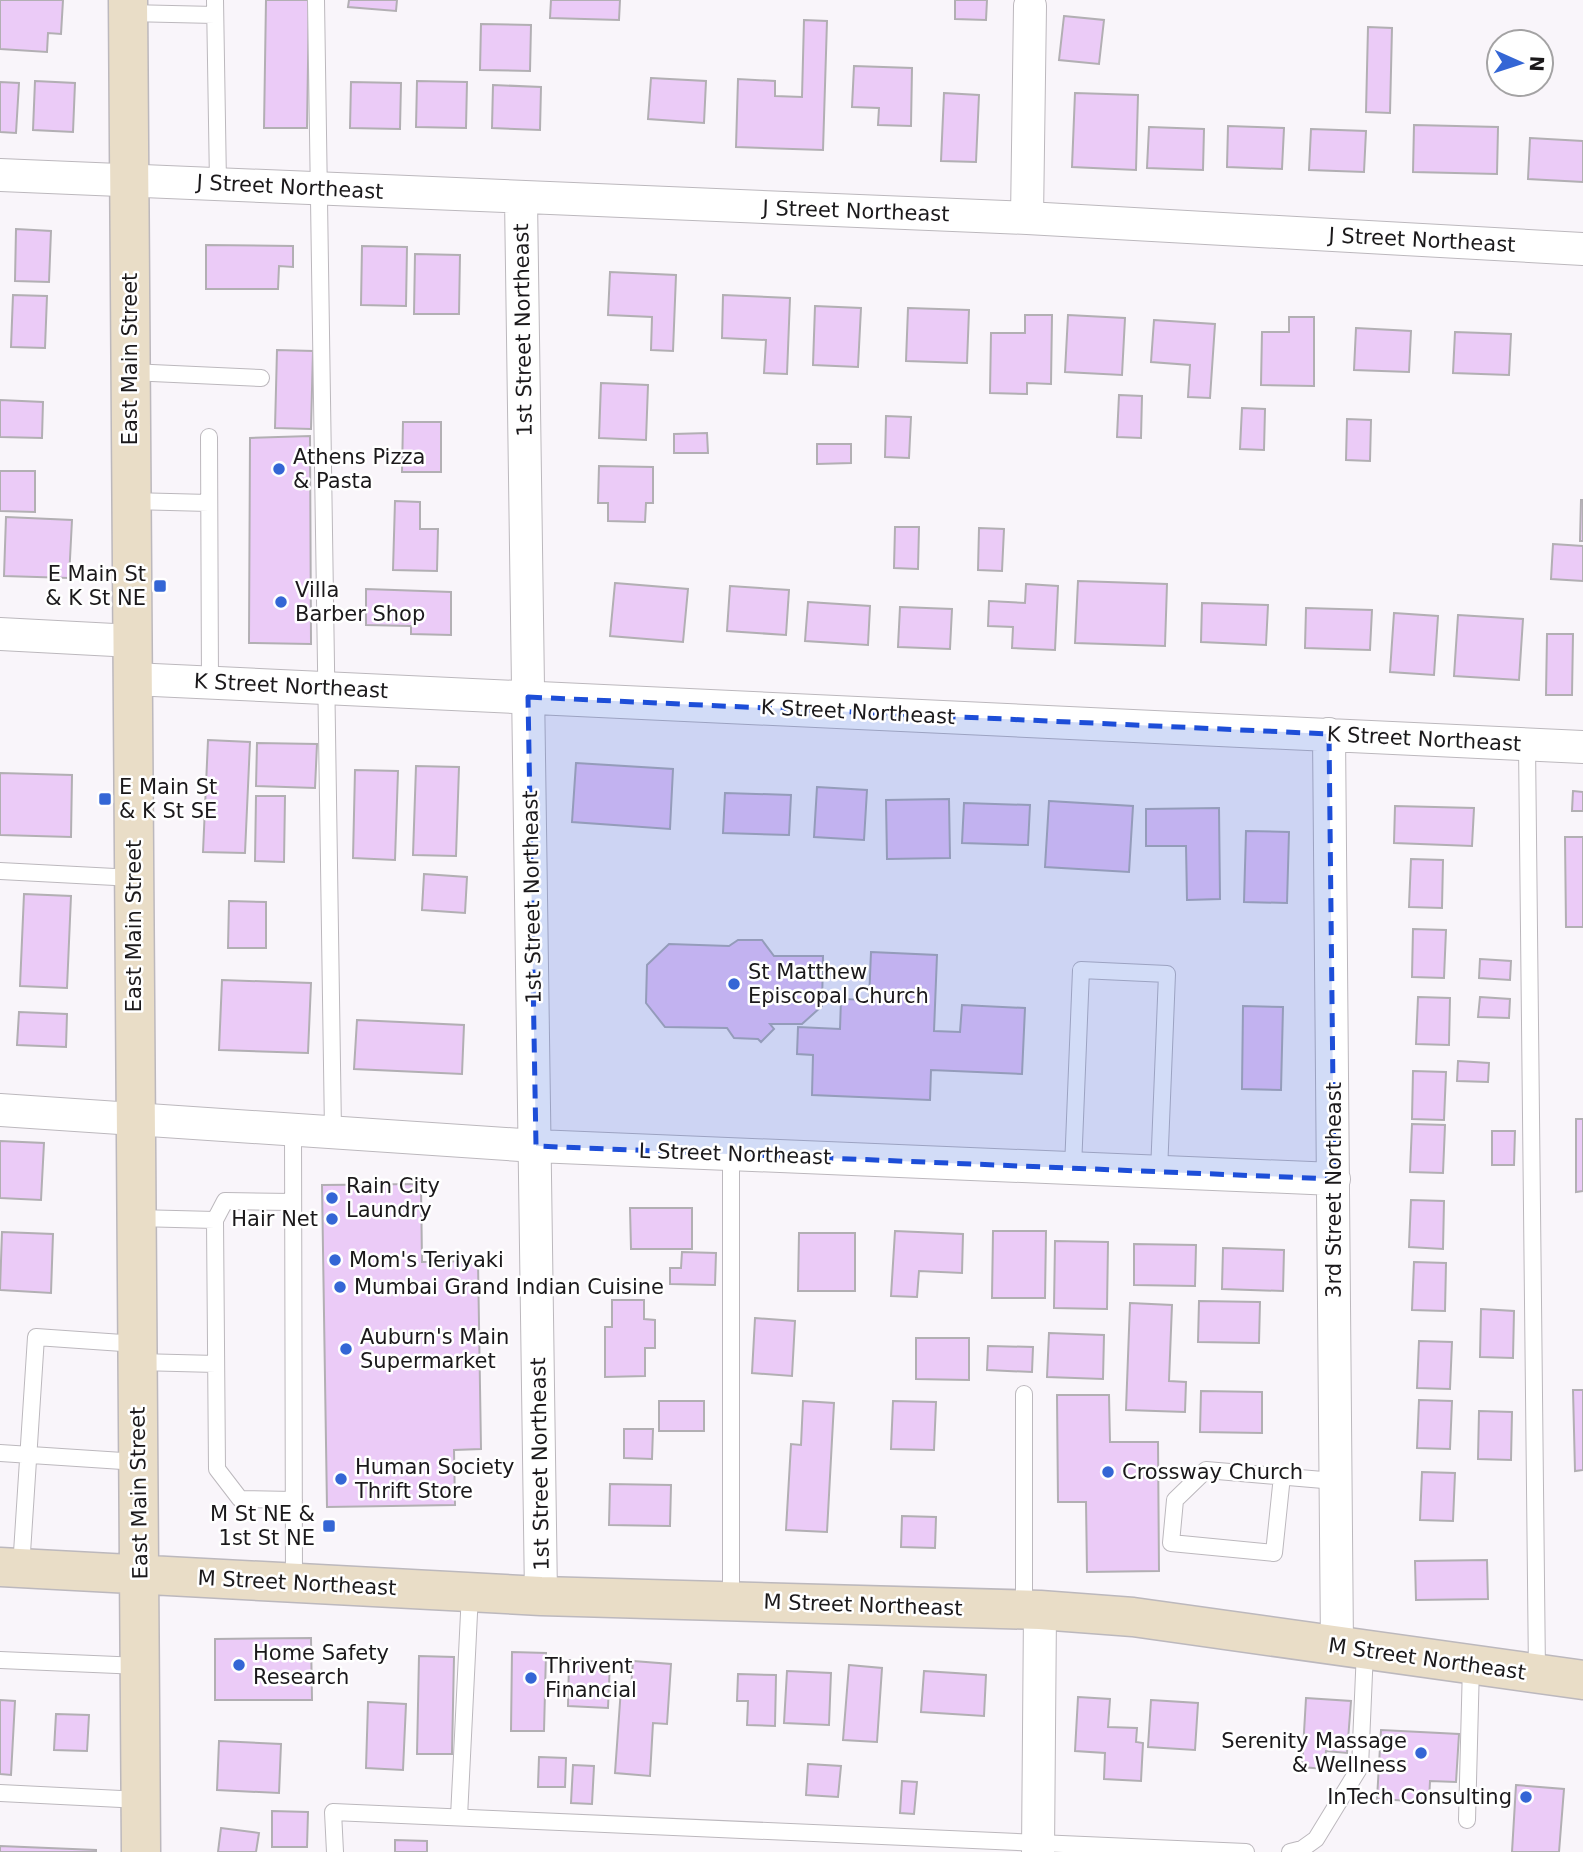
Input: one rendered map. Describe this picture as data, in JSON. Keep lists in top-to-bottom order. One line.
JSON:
{"streets":{"main road":["East Main Street","M Street Northeast"],"street":["J Street Northeast","1st Street Northeast","K Street Northeast","L Street Northeast","3rd Street Northeast"]},"crossings":[["J Street Northeast","1st Street Northeast"],["J Street Northeast","East Main Street"],["1st Street Northeast","K Street Northeast"],["1st Street Northeast","L Street Northeast"],["1st Street Northeast","M Street Northeast"],["East Main Street","K Street Northeast"],["East Main Street","L Street Northeast"],["East Main Street","M Street Northeast"],["K Street Northeast","3rd Street Northeast"],["L Street Northeast","3rd Street Northeast"],["3rd Street Northeast","M Street Northeast"]],"places":{"other":["Athens Pizza & Pasta","Villa Barber Shop","St Matthew Episcopal Church","Rain City Laundry","Hair Net","Mom's Teriyaki","Mumbai Grand Indian Cuisine","Auburn's Main Supermarket","Crossway Church","Human Society Thrift Store","Home Safety Research","Thrivent Financial","Serenity Massage & Wellness","InTech Consulting"],"transit":["E Main St & K St NE","E Main St & K St SE","M St NE & 1st St NE"]},"north":"right"}
